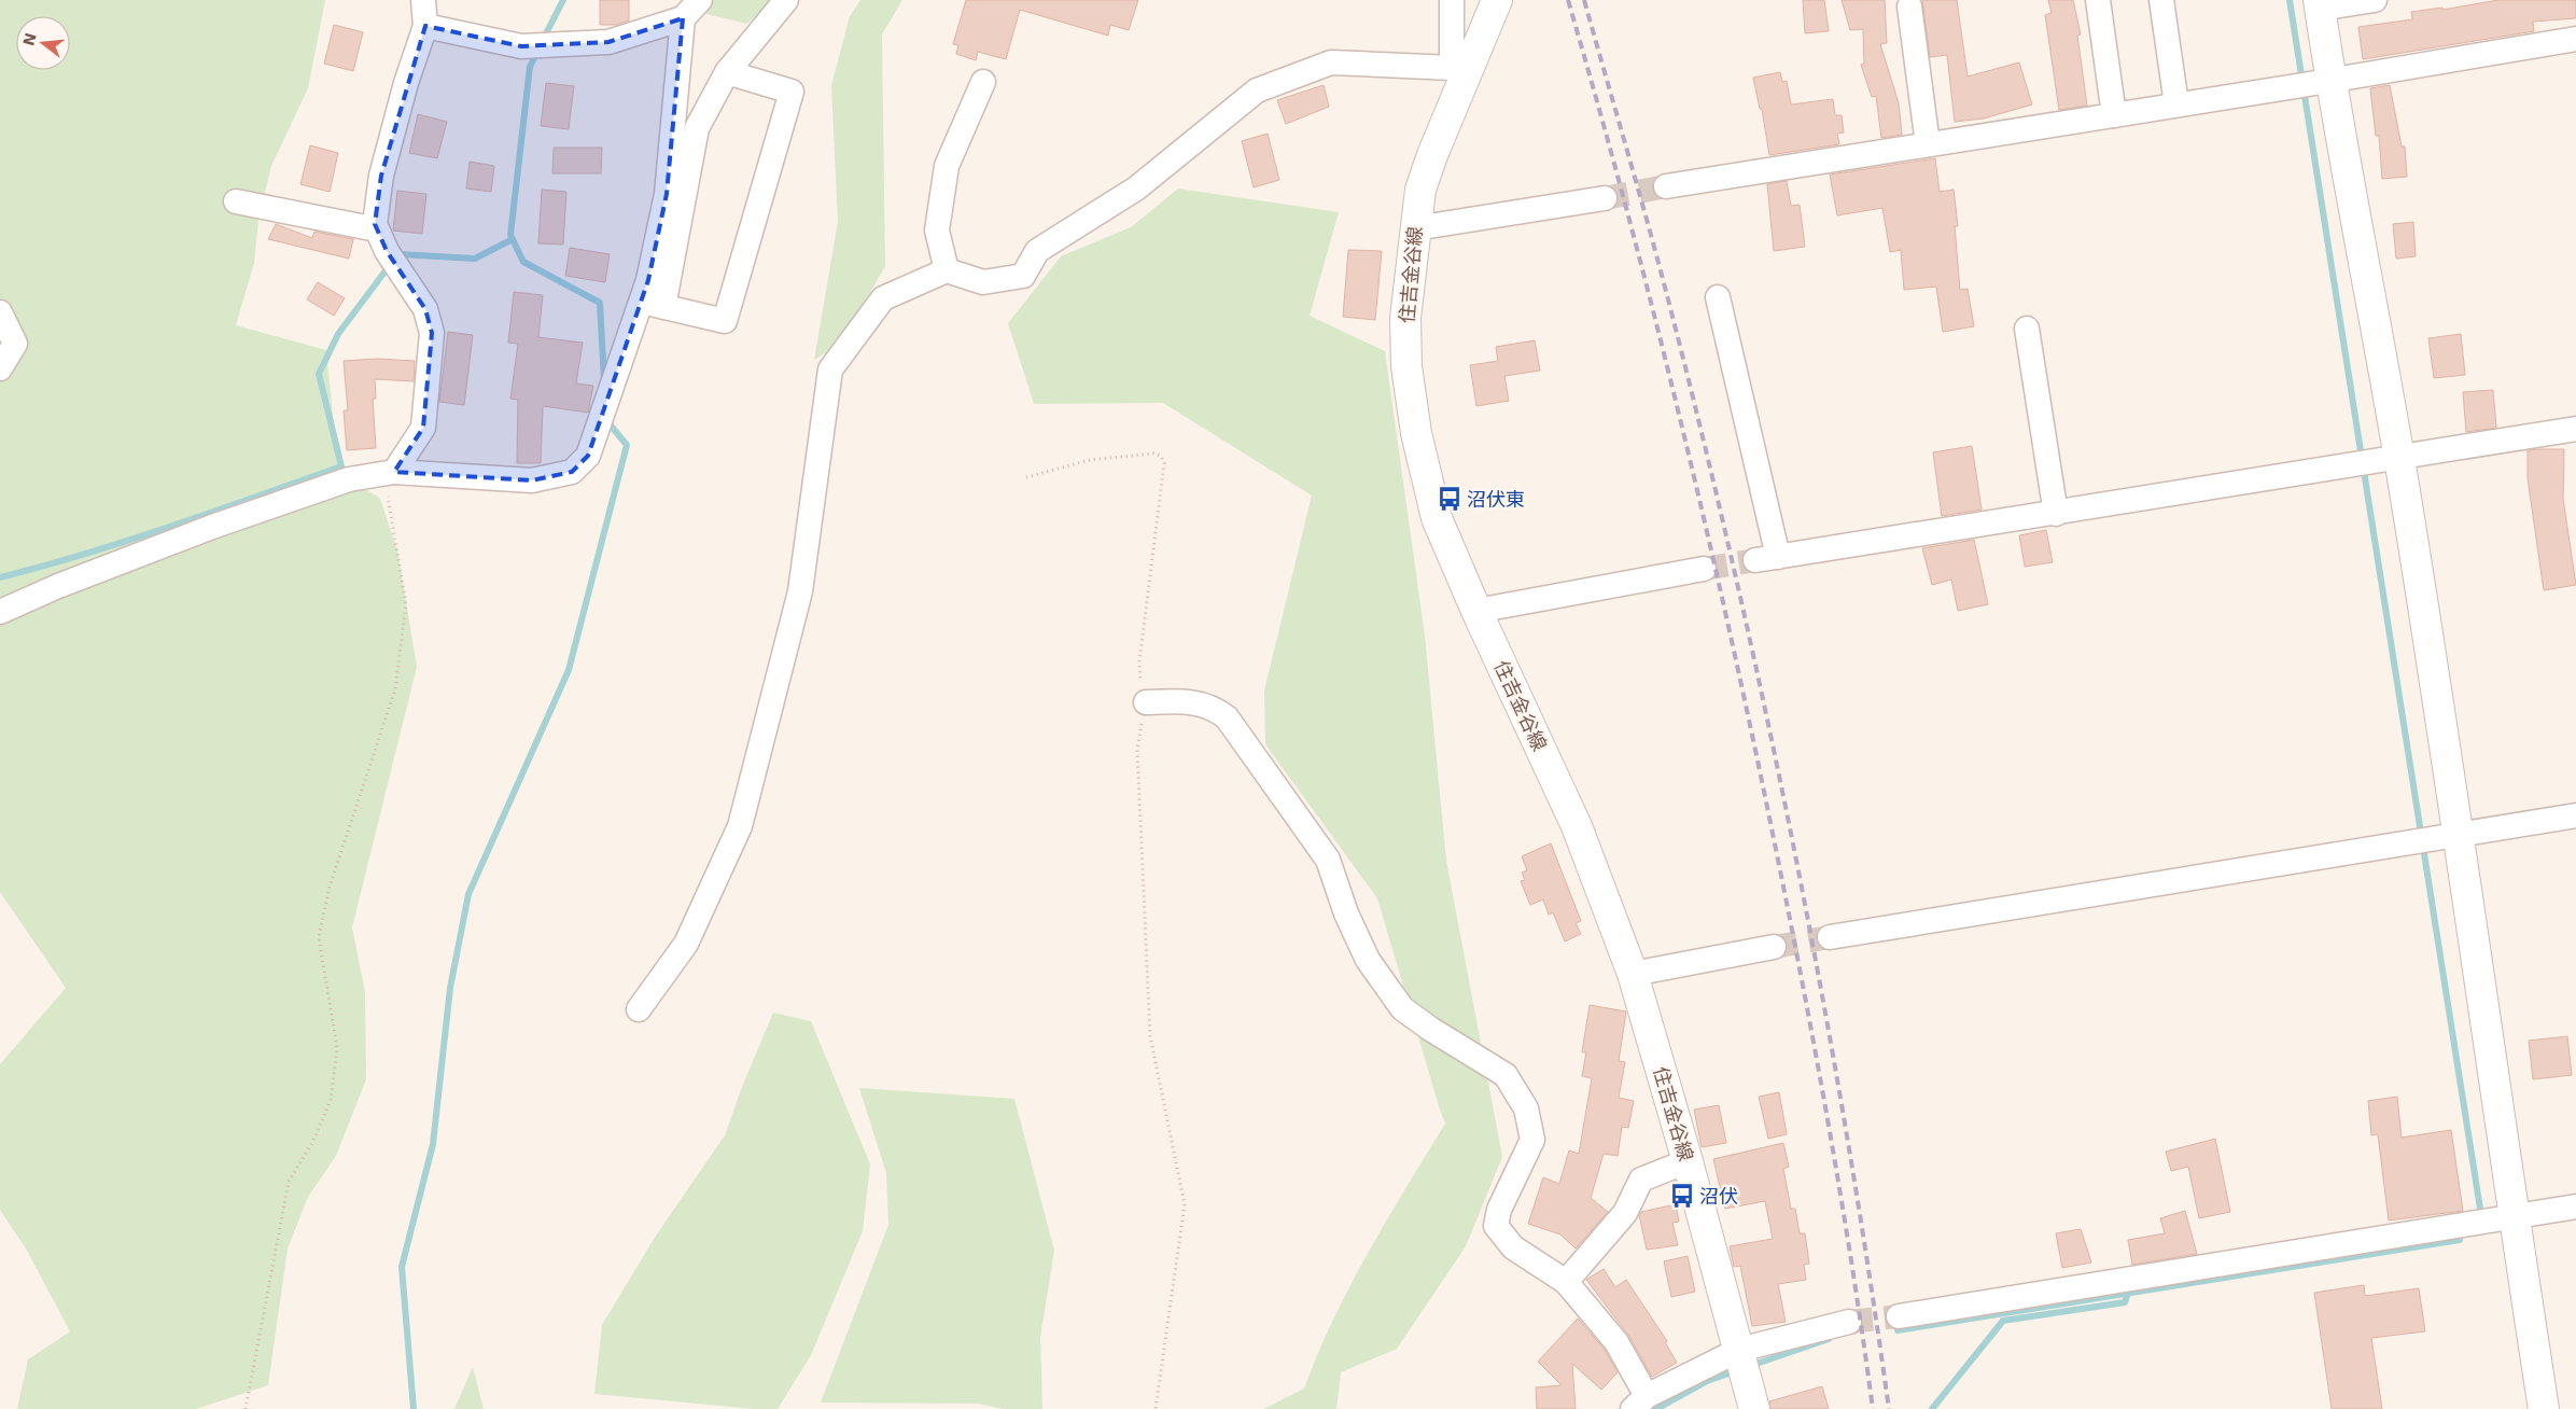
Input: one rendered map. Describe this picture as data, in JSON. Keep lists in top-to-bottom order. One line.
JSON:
{"streets":{"main road":["住吉金谷線"]},"places":{"bus stop":["沼伏東","沼伏"]},"north":"left"}
